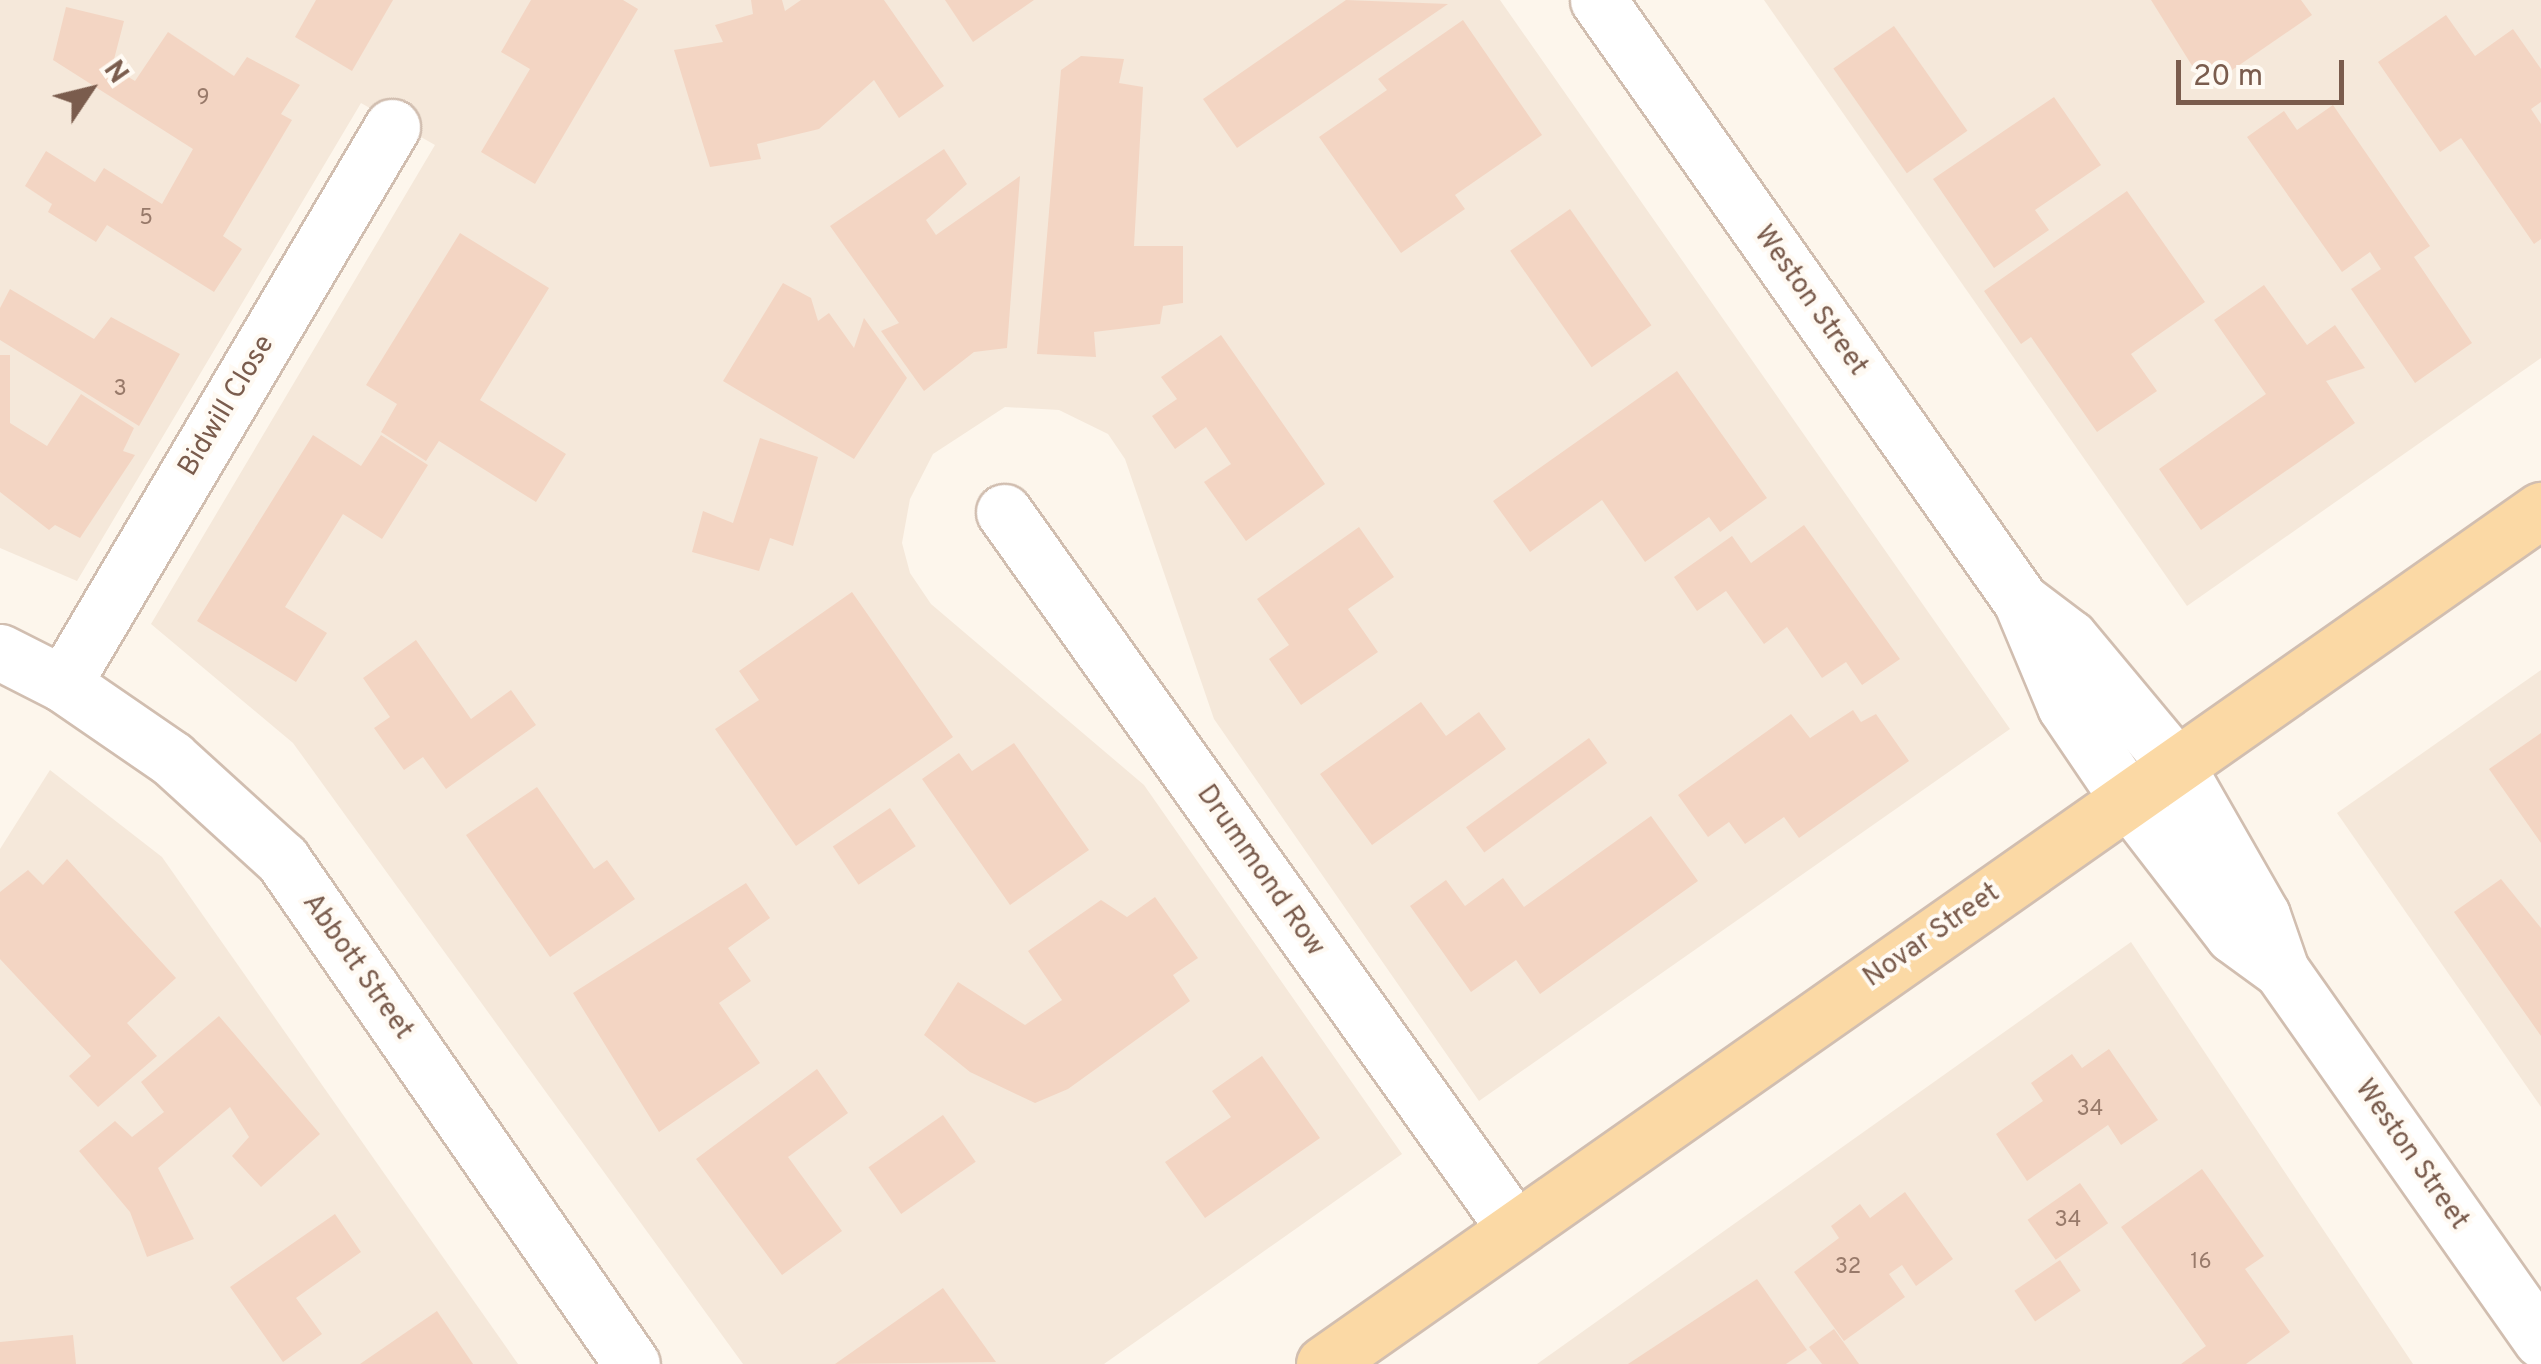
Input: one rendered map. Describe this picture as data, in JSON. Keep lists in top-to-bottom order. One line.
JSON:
{"streets":{"main road":["Novar Street"],"street":["Weston Street","Bidwill Close","Drummond Row","Abbott Street"]},"crossings":[["Weston Street","Novar Street"],["Bidwill Close","Abbott Street"],["Drummond Row","Novar Street"]],"house_numbers":["9","5","3","34","34","16","32"],"scale_bar":"20 m","north":"top right"}
